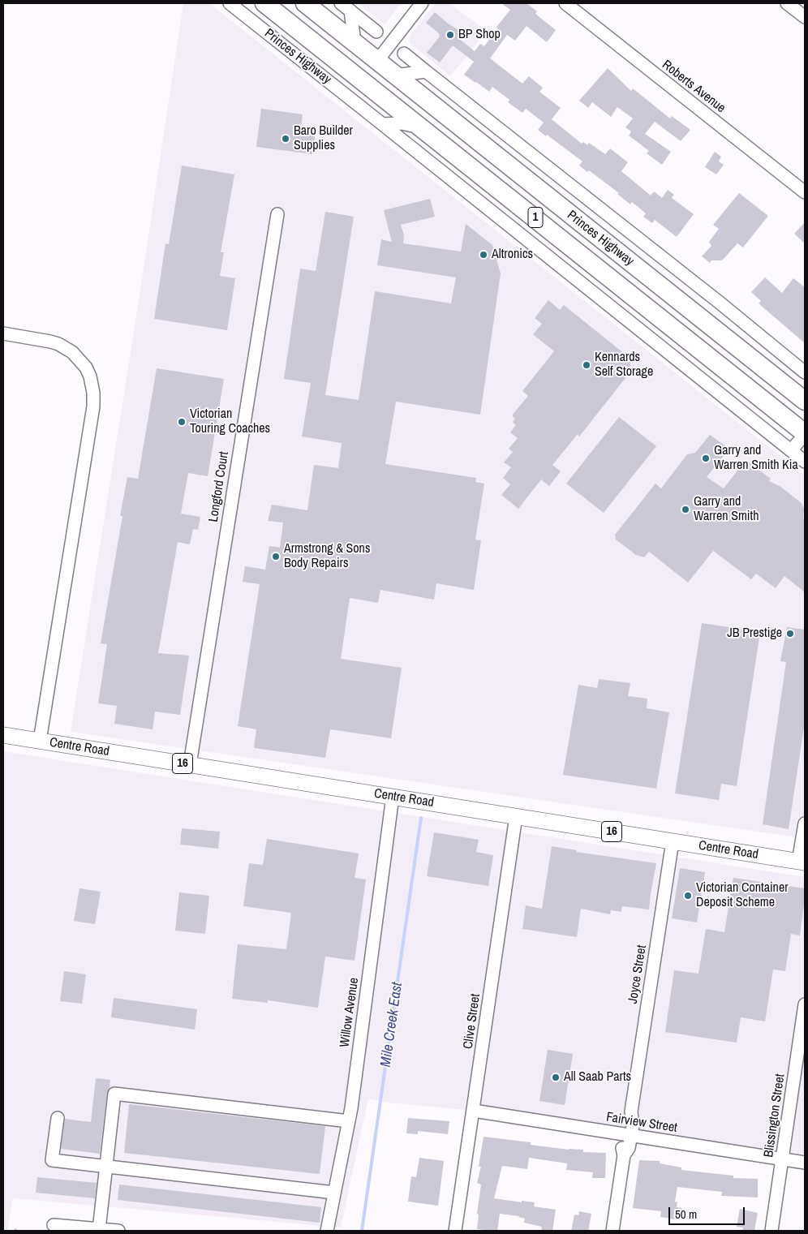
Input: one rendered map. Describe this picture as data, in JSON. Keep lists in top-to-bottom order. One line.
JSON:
{"streets":{"highway":["Princes Highway","1"],"main road":["Centre Road","16"],"street":["Roberts Avenue","Longford Court","Joyce Street","Willow Avenue","Clive Street","Blissington Street","Fairview Street"]},"crossings":[["Longford Court","Centre Road"],["Centre Road","Joyce Street"],["Centre Road","Willow Avenue"],["Centre Road","Clive Street"],["Joyce Street","Fairview Street"],["Clive Street","Fairview Street"],["Blissington Street","Fairview Street"]],"water":["Mile Creek East"],"places":["BP Shop","Baro Builder Supplies","Altronics","Kennards Self Storage","Victorian Touring Coaches","Garry and Warren Smith Kia","Garry and Warren Smith","Armstrong & Sons Body Repairs","JB Prestige","Victorian Container Deposit Scheme","All Saab Parts"],"scale_bar":"50 m"}
